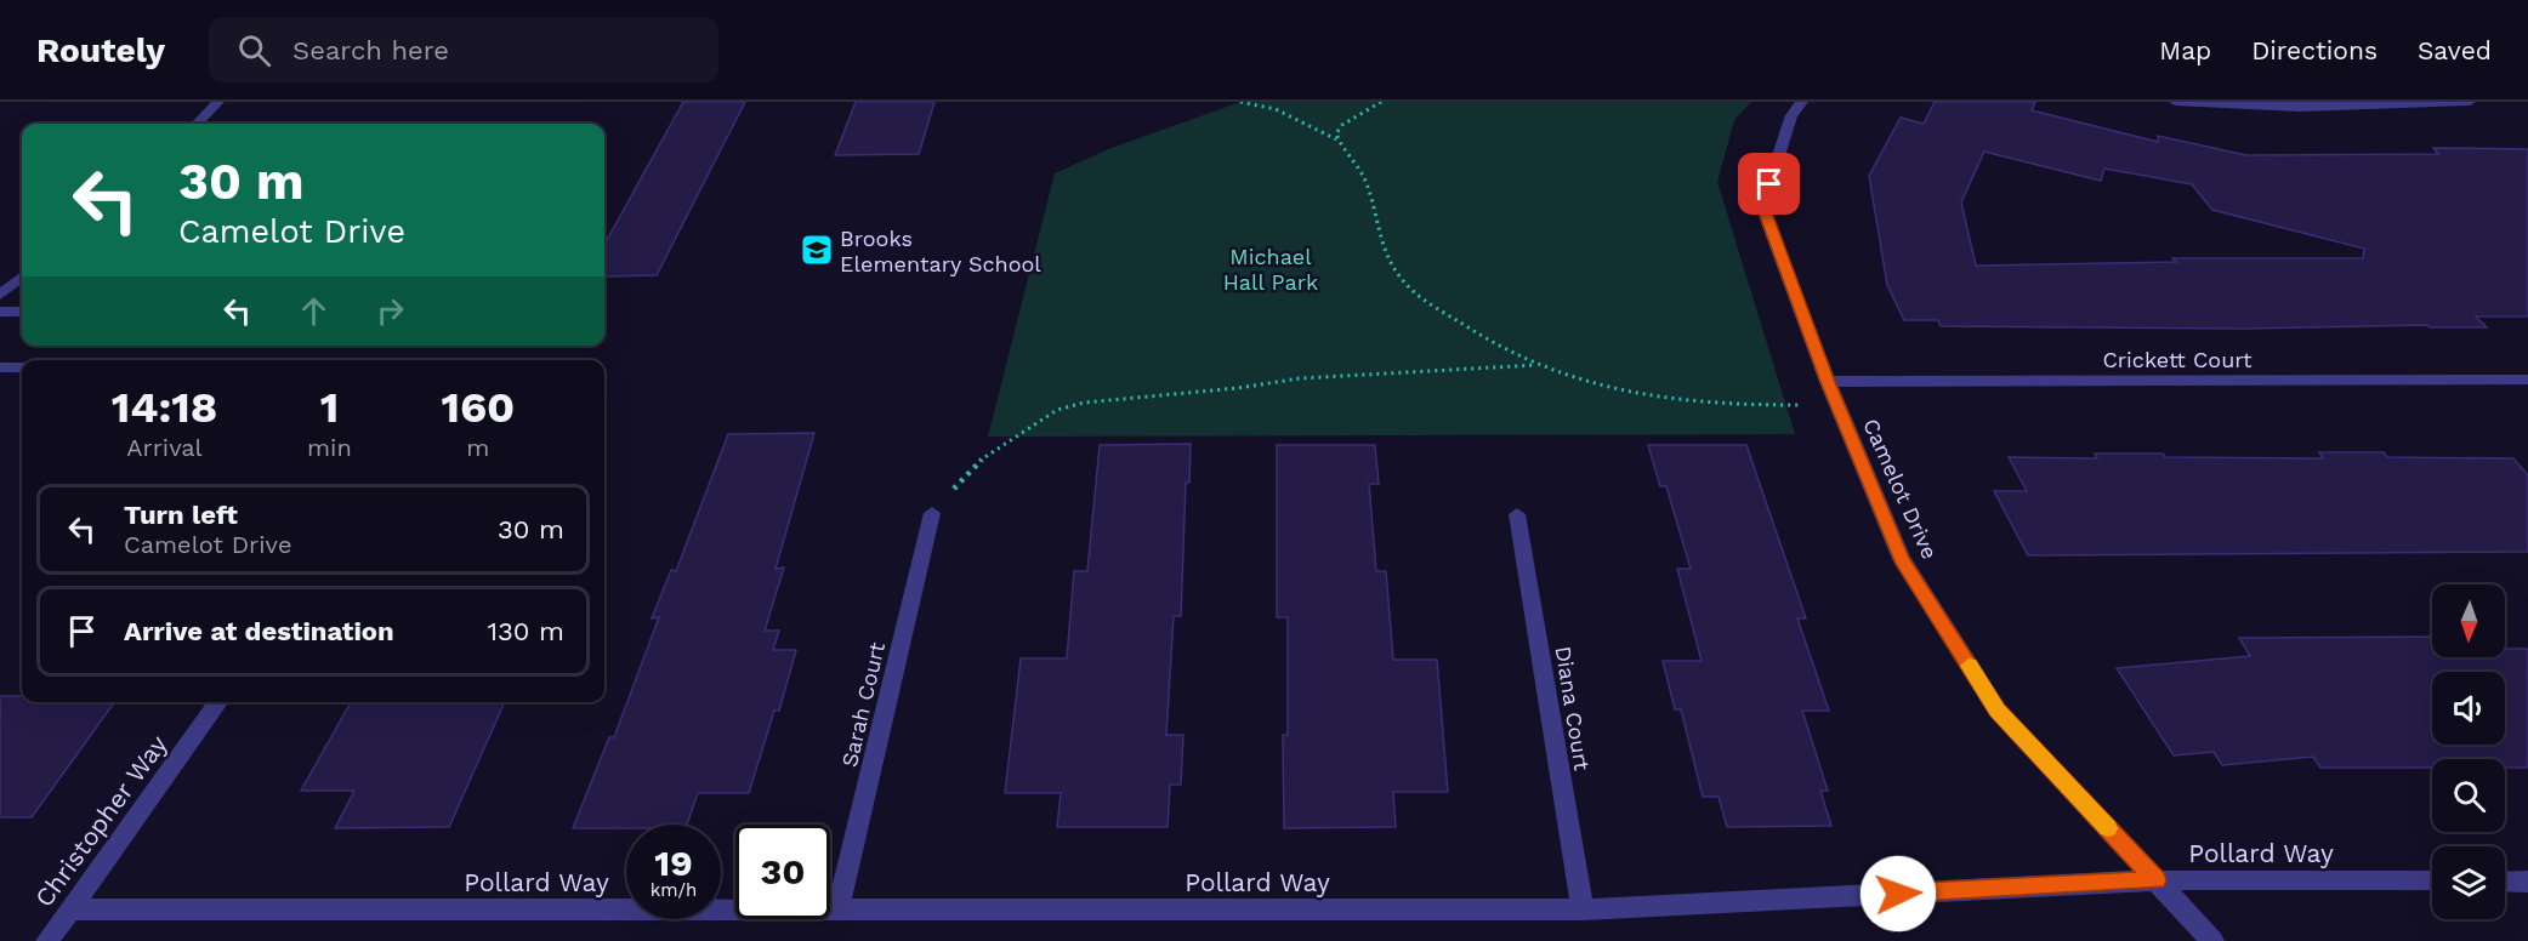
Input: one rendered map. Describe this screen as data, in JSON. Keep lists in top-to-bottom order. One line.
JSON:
{"streets":{"street":["Crickett Court","Camelot Drive","Sarah Court","Diana Court","Christopher Way","Pollard Way"]},"crossings":[["Crickett Court","Camelot Drive"],["Camelot Drive","Pollard Way"],["Sarah Court","Pollard Way"],["Diana Court","Pollard Way"],["Christopher Way","Pollard Way"]],"parks":["Michael Hall Park"],"places":{"school or university":["Brooks Elementary School"]},"north":"bottom","page":{"header":"Routely","search":"Search here","nav":["Map","Directions","Saved"],"turn":["30 m","Camelot Drive"],"eta":["14:18","Arrival","1","min","160","m"],"list":[{"name":"Turn left","note":"Camelot Drive","value":"30 m"},{"name":"Arrive at destination","value":"130 m"}],"speed":"19 km/h","limit":"30"}}
